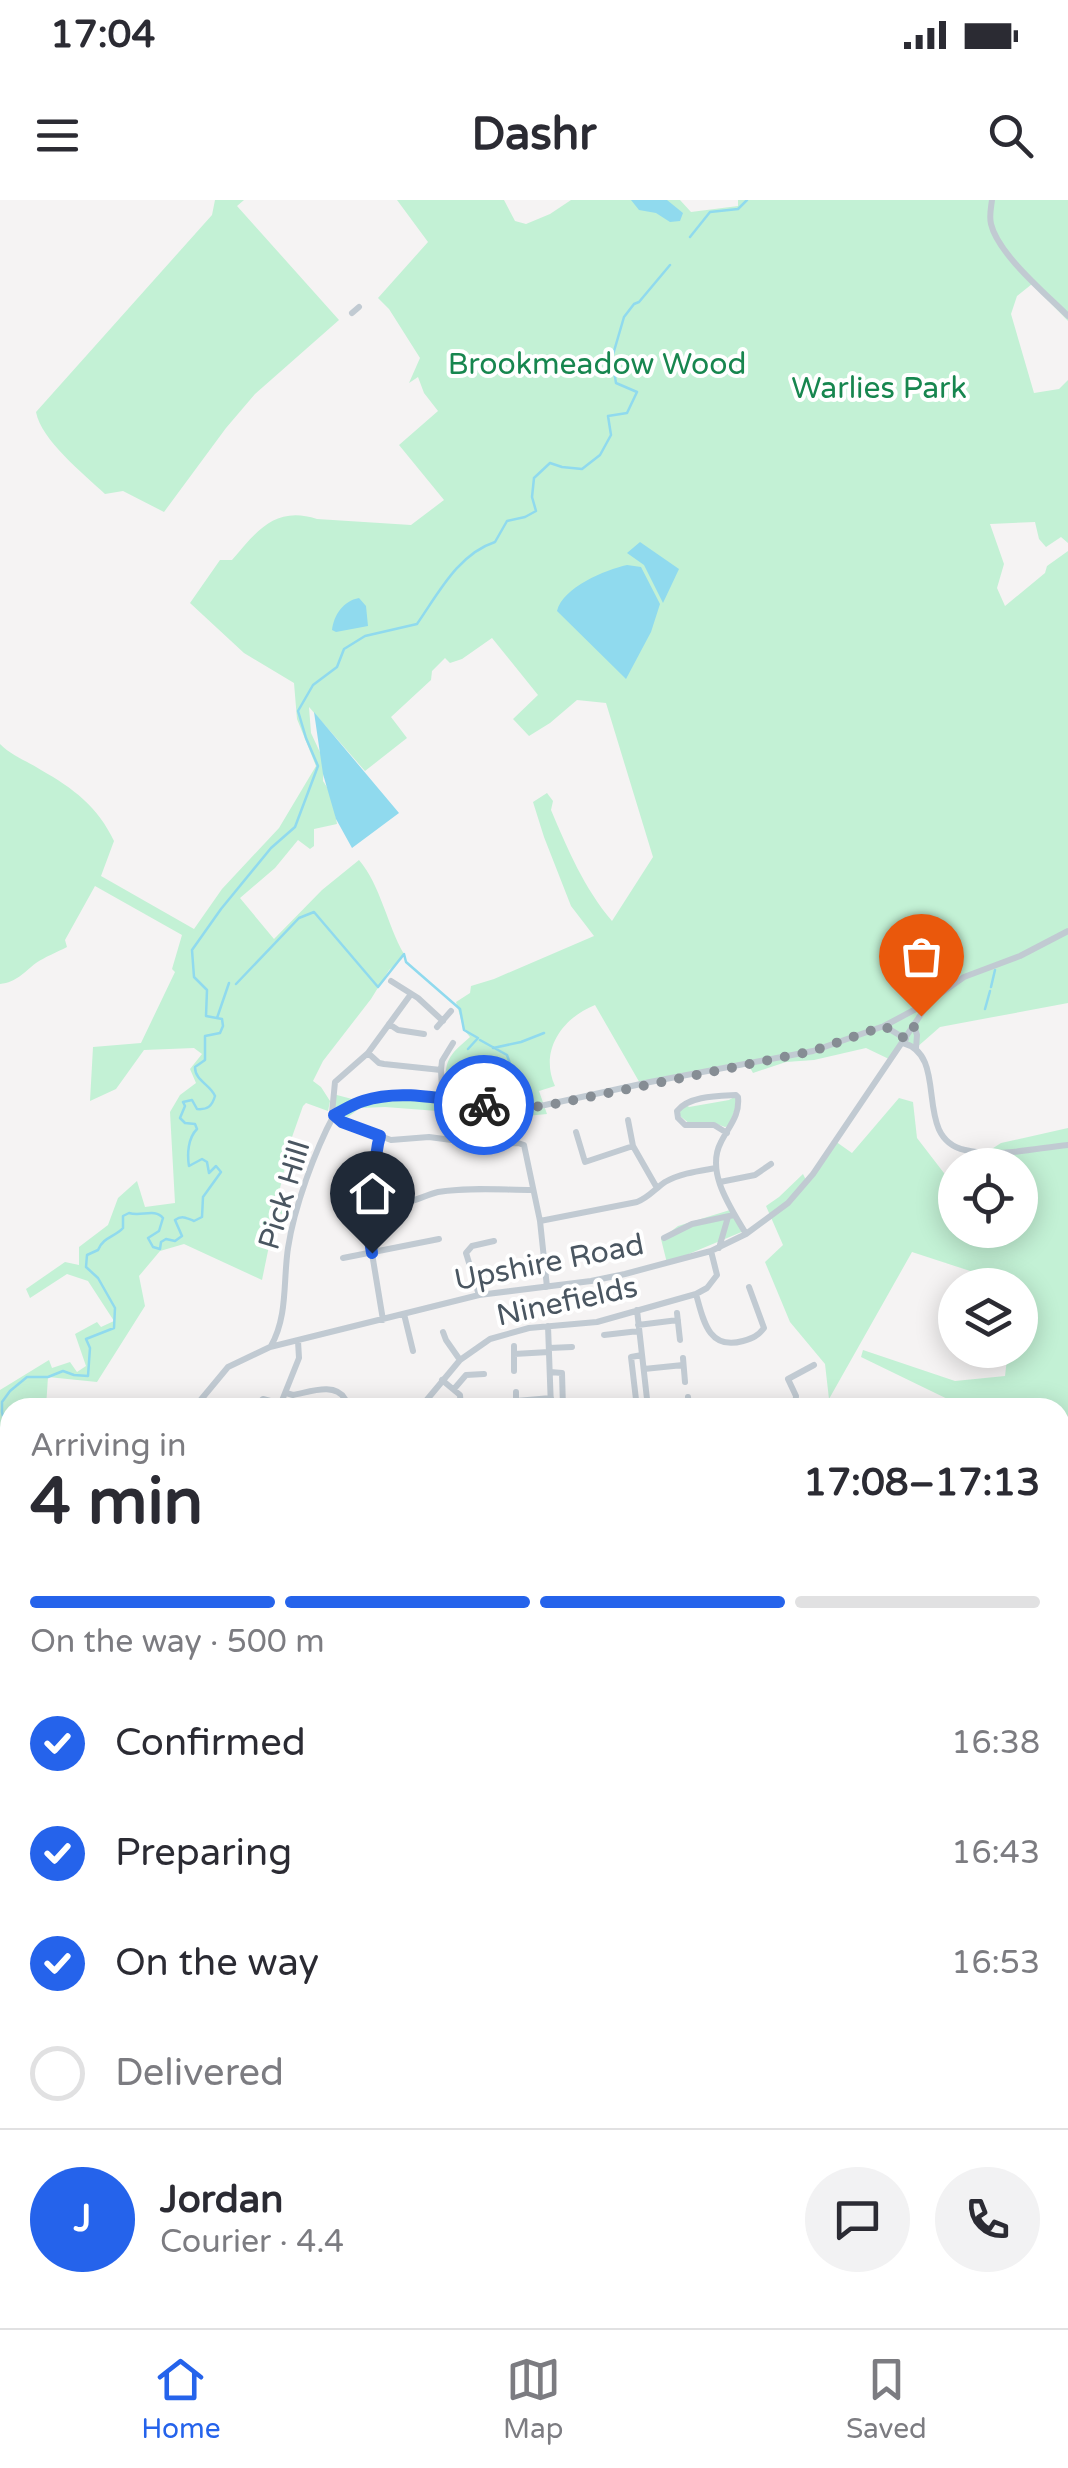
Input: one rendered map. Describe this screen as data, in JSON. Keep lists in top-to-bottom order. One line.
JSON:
{"streets":{"street":["Pick Hill","Upshire Road","Ninefields"]},"crossings":[["Pick Hill","Upshire Road"]],"parks":["Brookmeadow Wood","Warlies Park"],"page":{"status":"17:04","header":"Dashr","heading":["4 min","Arriving in","17:08–17:13"],"panel":["Jordan","Courier · 4.4"],"bar":"On the way · 500 m","list":[["Confirmed","16:38"],["Preparing","16:43"],["On the way","16:53"],"Delivered"],"round":"J","tabs":["Home","Map","Saved"]}}
